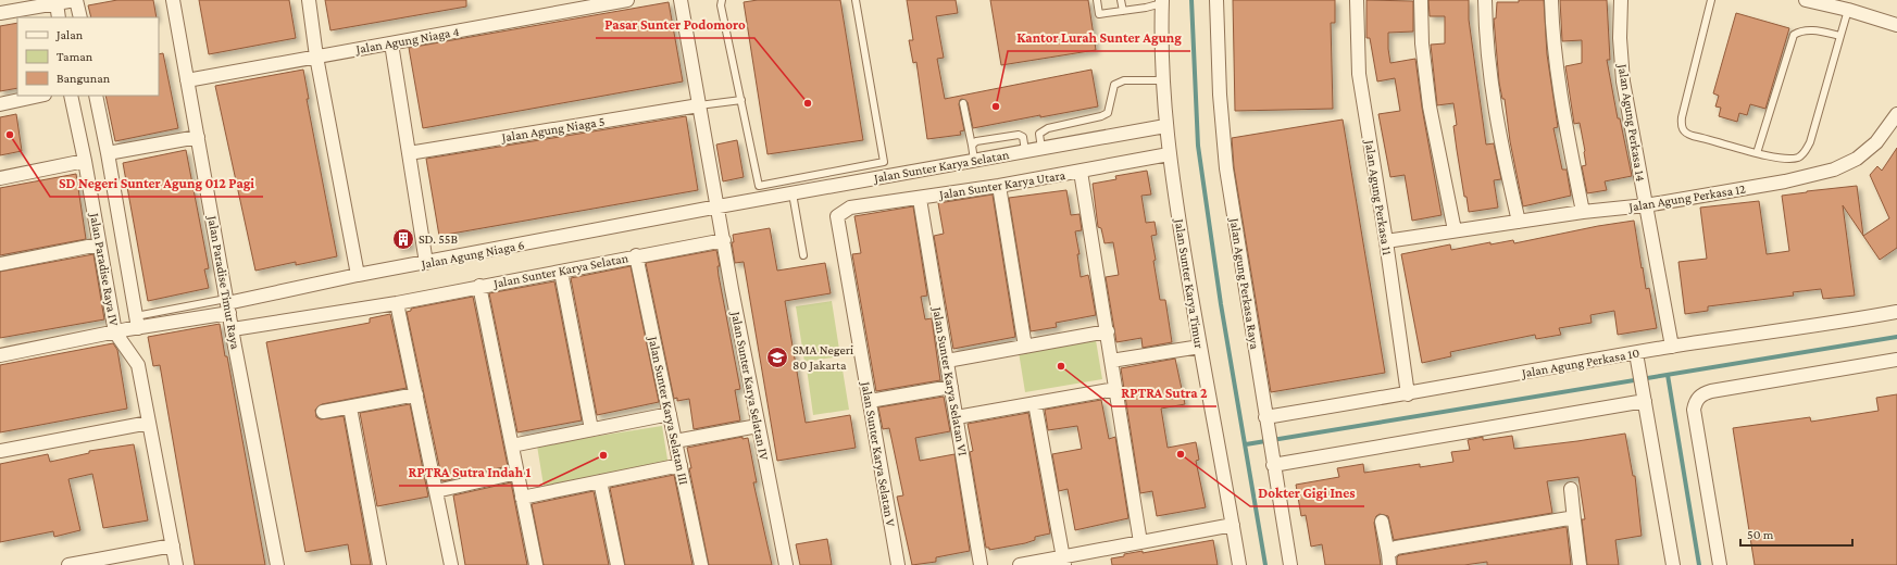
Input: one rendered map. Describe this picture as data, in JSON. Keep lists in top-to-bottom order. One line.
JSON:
{"streets":{"street":["Jalan Agung Niaga 4","Jalan Agung Perkasa 14","Jalan Agung Niaga 5","Jalan Sunter Karya Selatan","Jalan Sunter Karya Utara","Jalan Agung Perkasa 11","Jalan Agung Perkasa 12","Jalan Agung Niaga 6","Jalan Paradise Raya IV","Jalan Paradise Timur Raya","Jalan Sunter Karya Timur","Jalan Agung Perkasa Raya","Jalan Agung Perkasa 10","Jalan Sunter Karya Selatan VI","Jalan Sunter Karya Selatan IV","Jalan Sunter Karya Selatan III","Jalan Sunter Karya Selatan V"]},"crossings":[["Jalan Agung Niaga 4","Jalan Paradise Timur Raya"],["Jalan Agung Perkasa 14","Jalan Agung Perkasa 12"],["Jalan Agung Perkasa 14","Jalan Agung Perkasa 10"],["Jalan Agung Niaga 5","Jalan Sunter Karya Selatan IV"],["Jalan Sunter Karya Selatan","Jalan Agung Niaga 6"],["Jalan Sunter Karya Selatan","Jalan Paradise Timur Raya"],["Jalan Sunter Karya Selatan","Jalan Sunter Karya Timur"],["Jalan Sunter Karya Selatan","Jalan Sunter Karya Selatan IV"],["Jalan Sunter Karya Selatan","Jalan Sunter Karya Selatan III"],["Jalan Sunter Karya Utara","Jalan Sunter Karya Timur"],["Jalan Sunter Karya Utara","Jalan Sunter Karya Selatan VI"],["Jalan Sunter Karya Utara","Jalan Sunter Karya Selatan V"],["Jalan Agung Perkasa 11","Jalan Agung Perkasa 12"],["Jalan Agung Perkasa 11","Jalan Agung Perkasa 10"],["Jalan Agung Niaga 6","Jalan Paradise Raya IV"],["Jalan Agung Niaga 6","Jalan Paradise Timur Raya"],["Jalan Agung Niaga 6","Jalan Sunter Karya Selatan IV"],["Jalan Agung Perkasa Raya","Jalan Agung Perkasa 10"]],"places":{"other":["Pasar Sunter Podomoro","Kantor Lurah Sunter Agung","SD Negeri Sunter Agung 012 Pagi","RPTRA Sutra 2","Dokter Gigi Ines","RPTRA Sutra Indah 1"],"building":["SD. 55B"],"school or university":["SMA Negeri 80 Jakarta"]},"legend":["Jalan","Taman","Bangunan"],"scale_bar":"50 m"}
